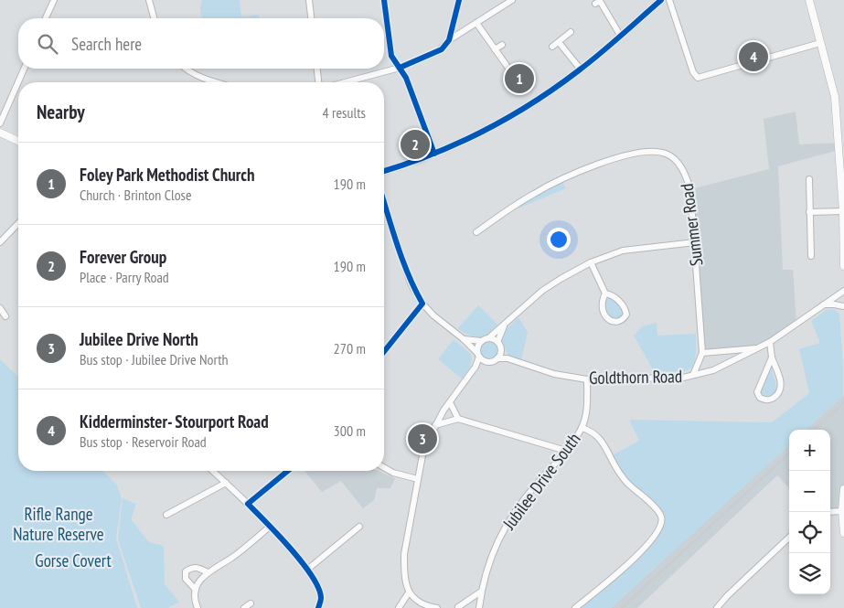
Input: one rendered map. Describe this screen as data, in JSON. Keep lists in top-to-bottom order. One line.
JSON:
{"streets":{"street":["Summer Road","Goldthorn Road","Jubilee Drive South"]},"crossings":[["Summer Road","Goldthorn Road"],["Goldthorn Road","Jubilee Drive South"]],"parks":["Rifle Range Nature Reserve","Gorse Covert"],"page":{"search":"Search here","pins":["4","1","2","3"],"heading":["Nearby","4 results"],"list":[{"mark":"1","name":"Foley Park Methodist Church","note":"Church · Brinton Close","value":"190 m"},{"mark":"2","name":"Forever Group","note":"Place · Parry Road","value":"190 m"},{"mark":"3","name":"Jubilee Drive North","note":"Bus stop · Jubilee Drive North","value":"270 m"},{"mark":"4","name":"Kidderminster- Stourport Road","note":"Bus stop · Reservoir Road","value":"300 m"}],"map_buttons":["+","−"]}}
